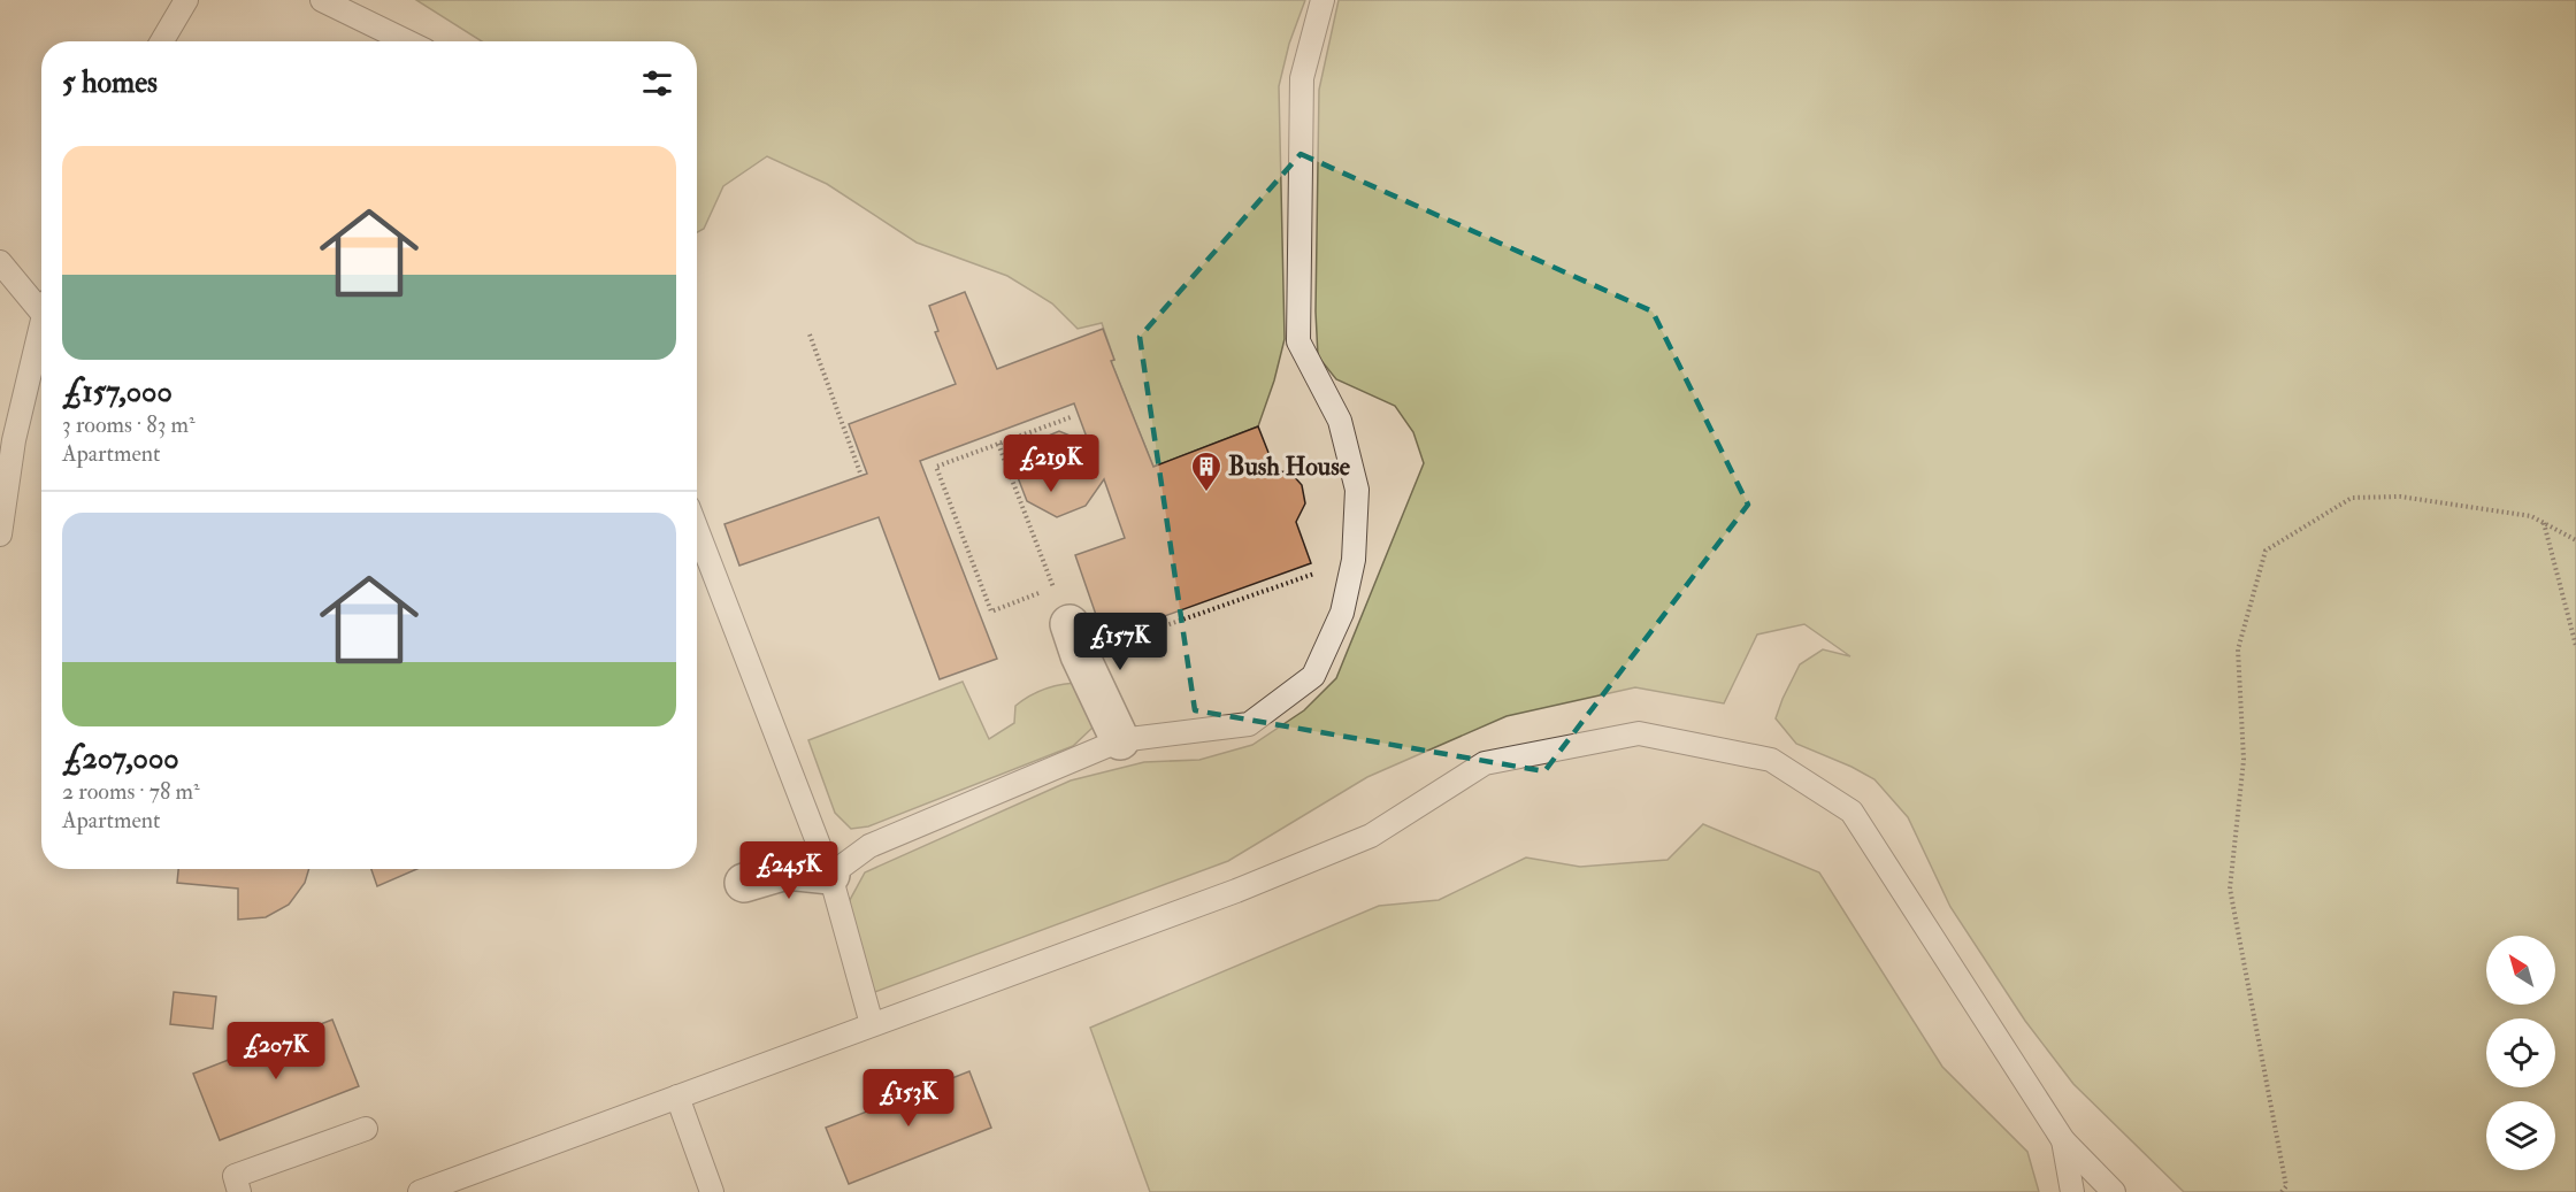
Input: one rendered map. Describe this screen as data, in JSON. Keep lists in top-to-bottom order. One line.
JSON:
{"places":{"building":["Bush House"]},"north":"top left","page":{"heading":"5 homes","list":[{"name":"£157,000","note":"3 rooms · 83 m² · Apartment"},{"name":"£207,000","note":"2 rooms · 78 m² · Apartment"}],"price":["£219K","£157K","£245K","£207K","£153K"]}}
